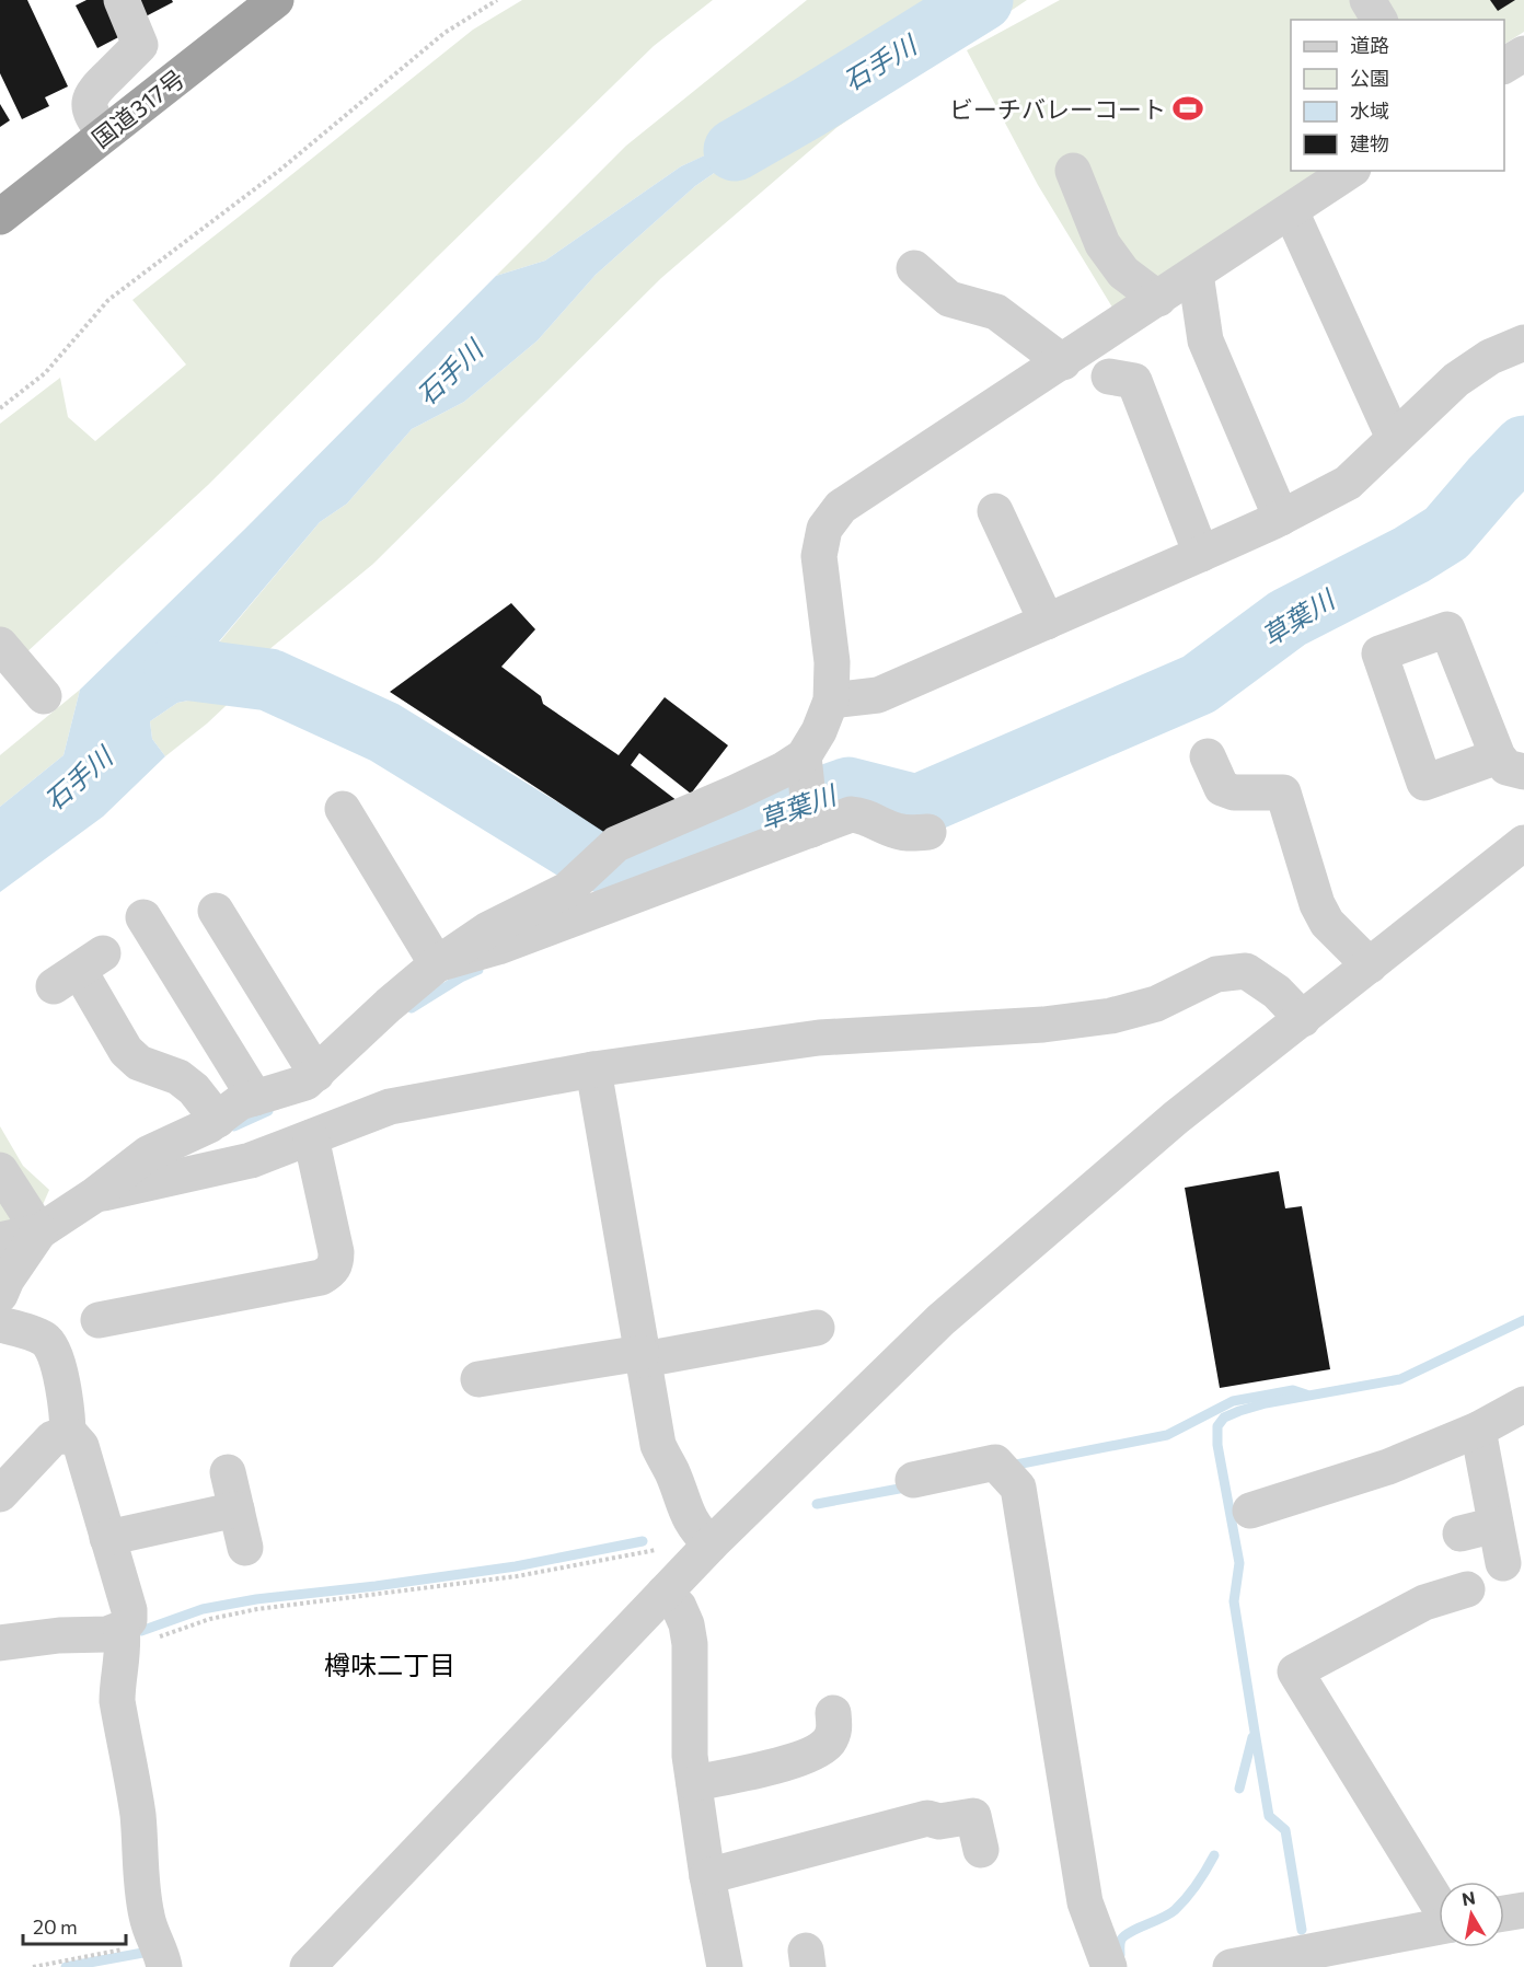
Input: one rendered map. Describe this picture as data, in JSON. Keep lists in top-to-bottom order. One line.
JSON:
{"streets":{"highway":["国道317号"]},"districts":["樽味二丁目"],"water":["石手川","草葉川"],"places":{"sports":["ビーチバレーコート"]},"legend":["道路","公園","水域","建物"],"scale_bar":"20 m","north":"top"}
